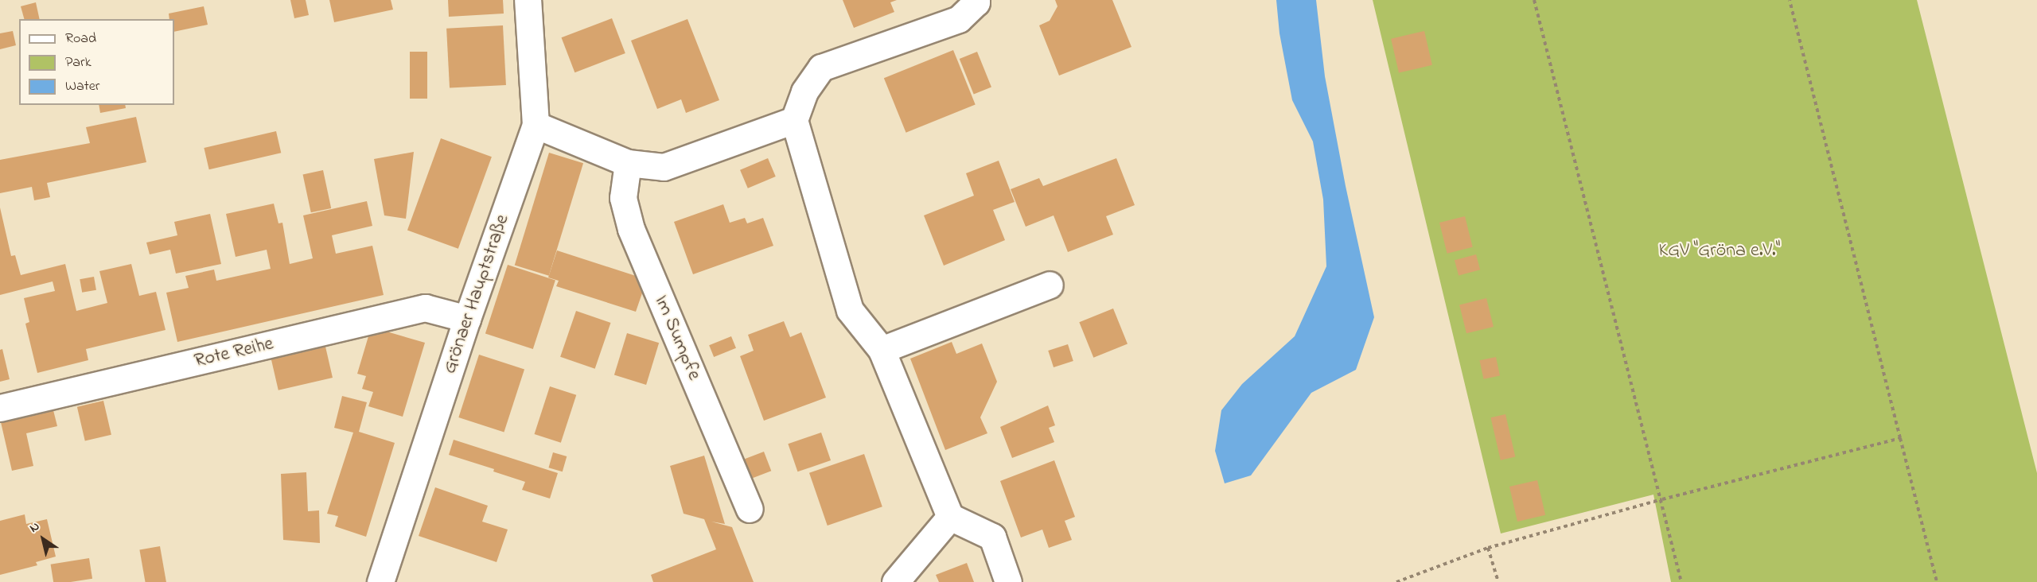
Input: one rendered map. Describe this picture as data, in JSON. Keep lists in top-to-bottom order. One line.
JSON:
{"streets":{"street":["Grönaer Hauptstraße","Im Sumpfe","Rote Reihe"]},"crossings":[["Grönaer Hauptstraße","Rote Reihe"]],"parks":["KGV \"Gröna e.V.\""],"legend":["Road","Park","Water"],"north":"top left"}
